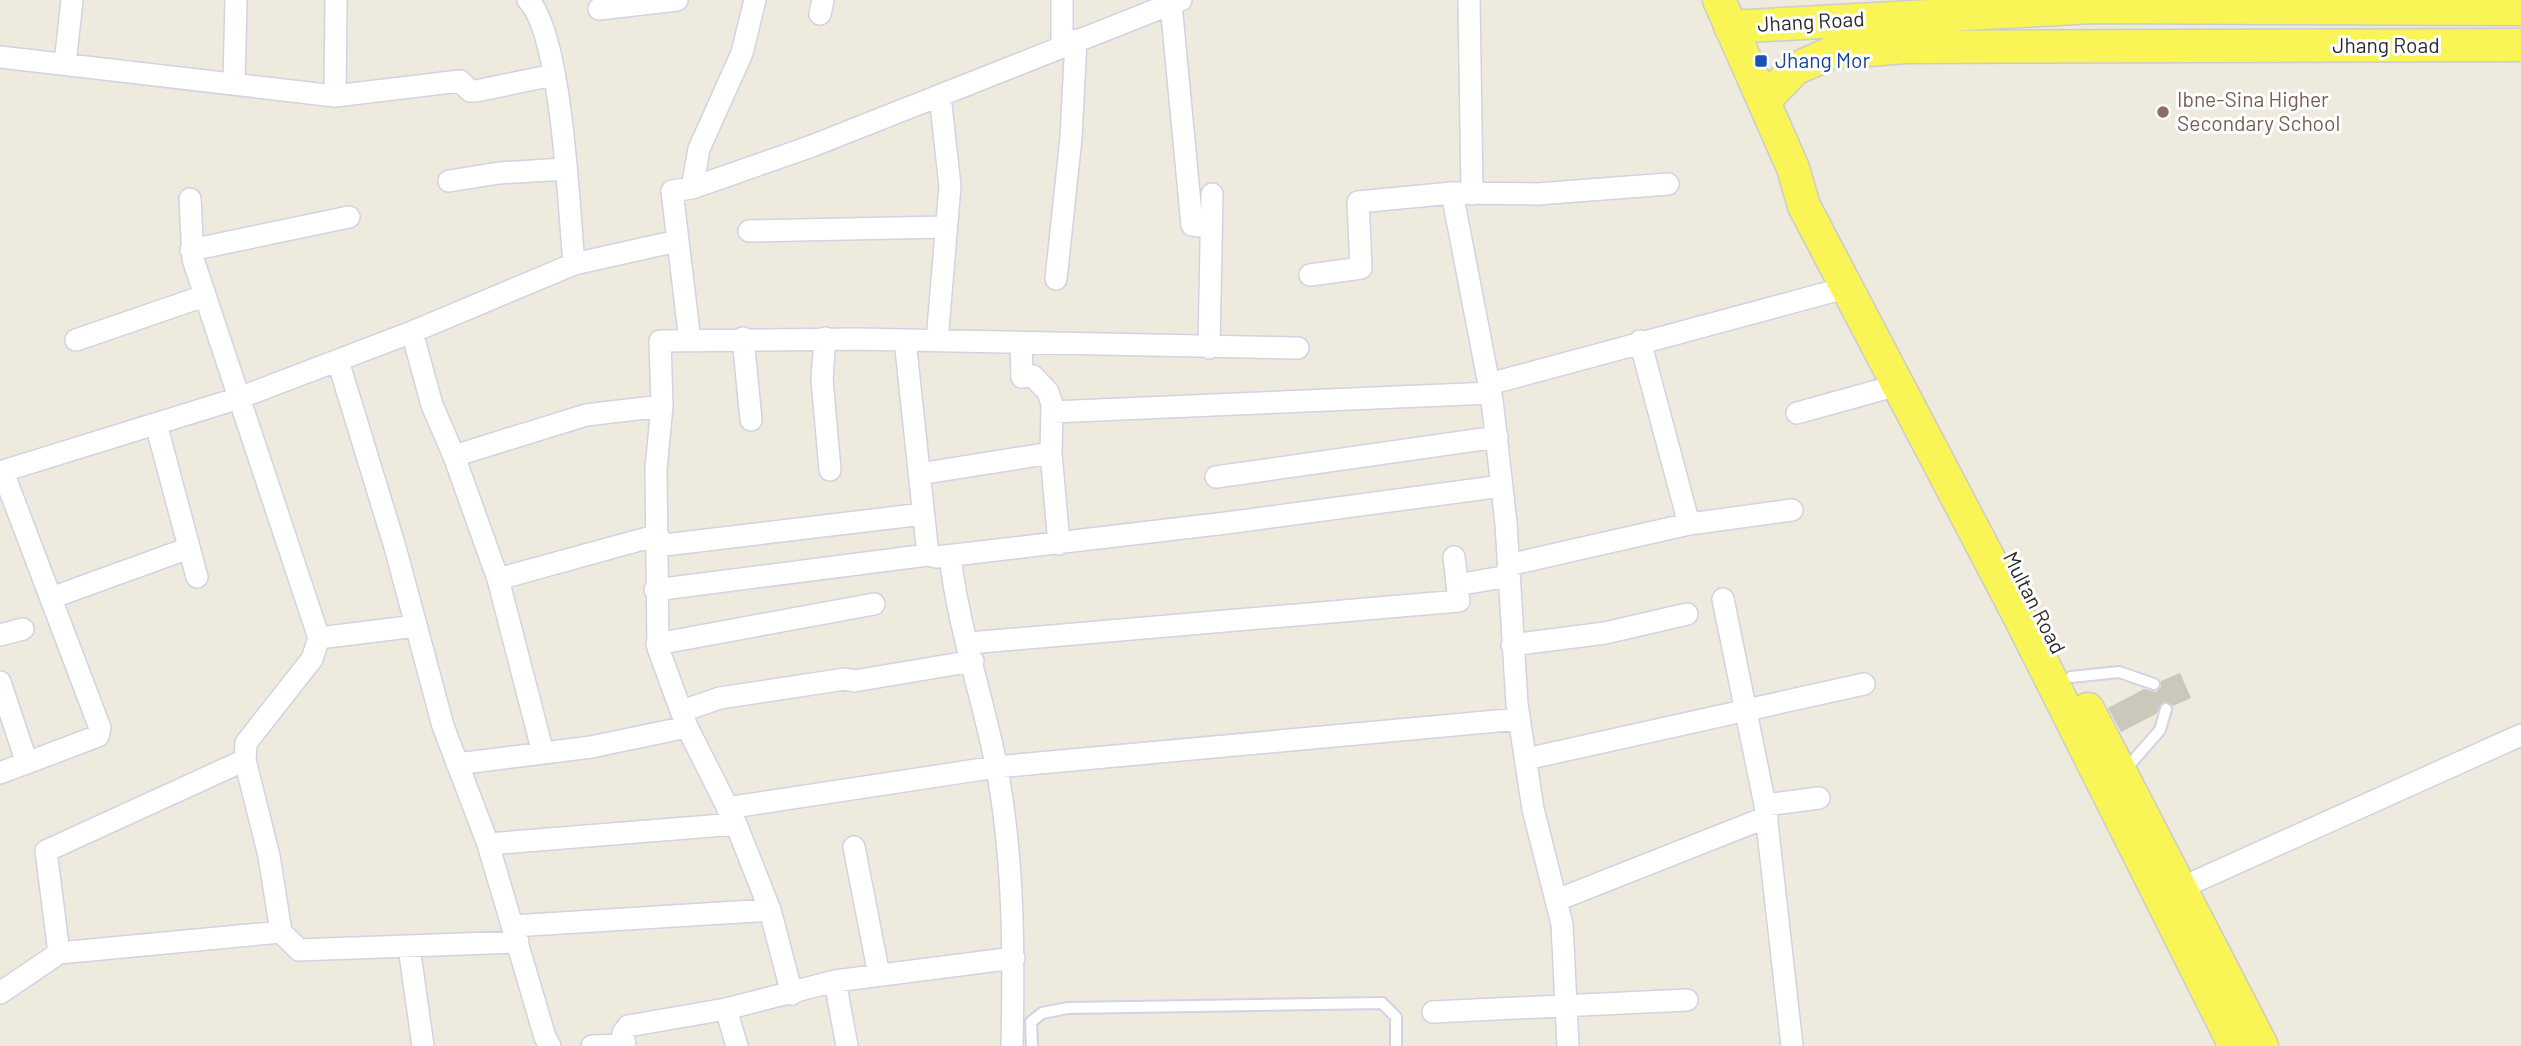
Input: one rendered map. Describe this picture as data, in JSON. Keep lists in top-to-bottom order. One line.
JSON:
{"streets":{"main road":["Jhang Road","Multan Road"]},"crossings":[["Jhang Road","Multan Road"]],"places":{"transit":["Jhang Mor"],"other":["Ibne-Sina Higher Secondary School"]}}
